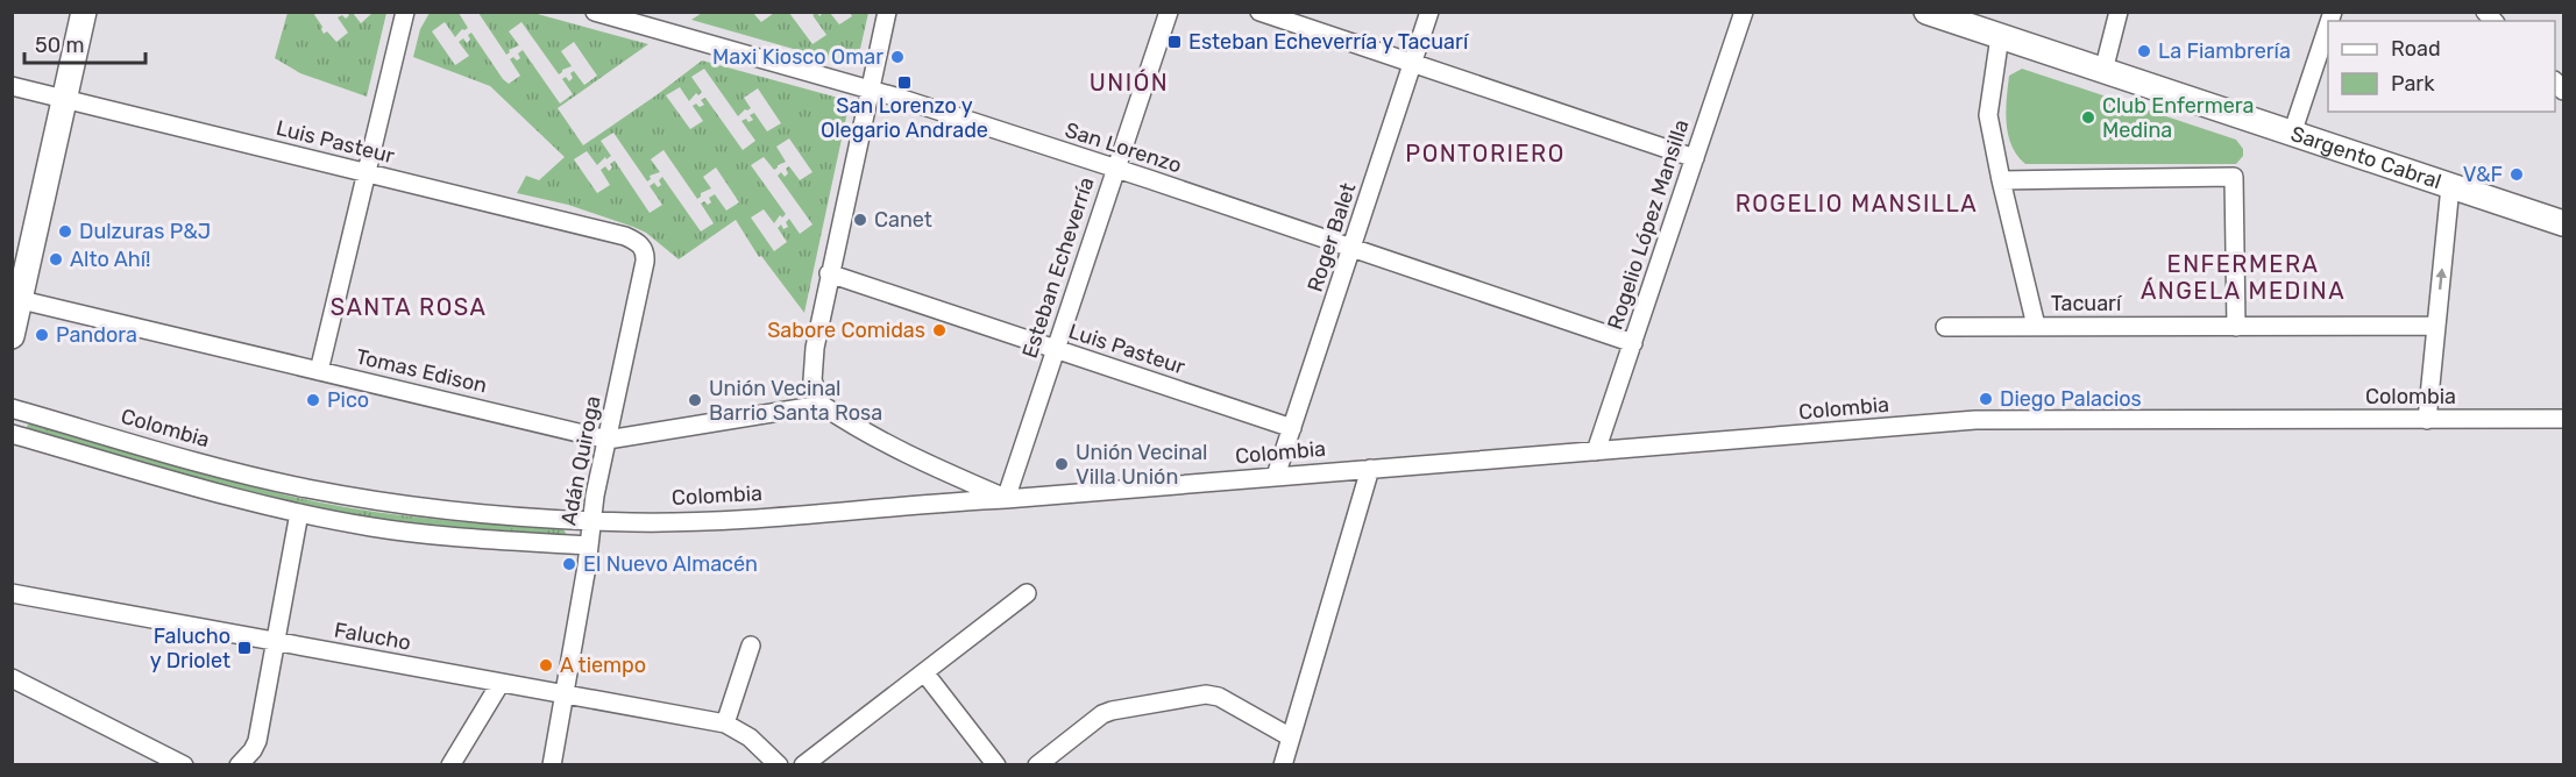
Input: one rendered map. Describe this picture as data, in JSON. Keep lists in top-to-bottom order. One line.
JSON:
{"streets":{"main road":["Sargento Cabral"],"street":["Luis Pasteur","San Lorenzo","Rogelio López Mansilla","Roger Balet","Esteban Echeverría","Tacuarí","Tomas Edison","Colombia","Adán Quiroga","Falucho"]},"crossings":[["Luis Pasteur","Roger Balet"],["Luis Pasteur","Esteban Echeverría"],["Luis Pasteur","Adán Quiroga"],["San Lorenzo","Rogelio López Mansilla"],["San Lorenzo","Roger Balet"],["San Lorenzo","Esteban Echeverría"],["Rogelio López Mansilla","Colombia"],["Roger Balet","Colombia"],["Esteban Echeverría","Colombia"],["Tomas Edison","Adán Quiroga"],["Colombia","Adán Quiroga"],["Adán Quiroga","Falucho"]],"districts":["UNIÓN","PONTORIERO","ROGELIO MANSILLA","ENFERMERA ÁNGELA MEDINA","SANTA ROSA"],"places":{"transit":["Esteban Echeverría y Tacuarí","San Lorenzo y Olegario Andrade","Falucho y Driolet"],"other":["La Fiambrería","Maxi Kiosco Omar","Club Enfermera Medina","V&F","Canet","Dulzuras P&J","Alto Ahí!","Sabore Comidas","Pandora","Diego Palacios","Pico","Unión Vecinal Barrio Santa Rosa","Unión Vecinal Villa Unión","El Nuevo Almacén","A tiempo"]},"legend":["Road","Park"],"scale_bar":"50 m"}
